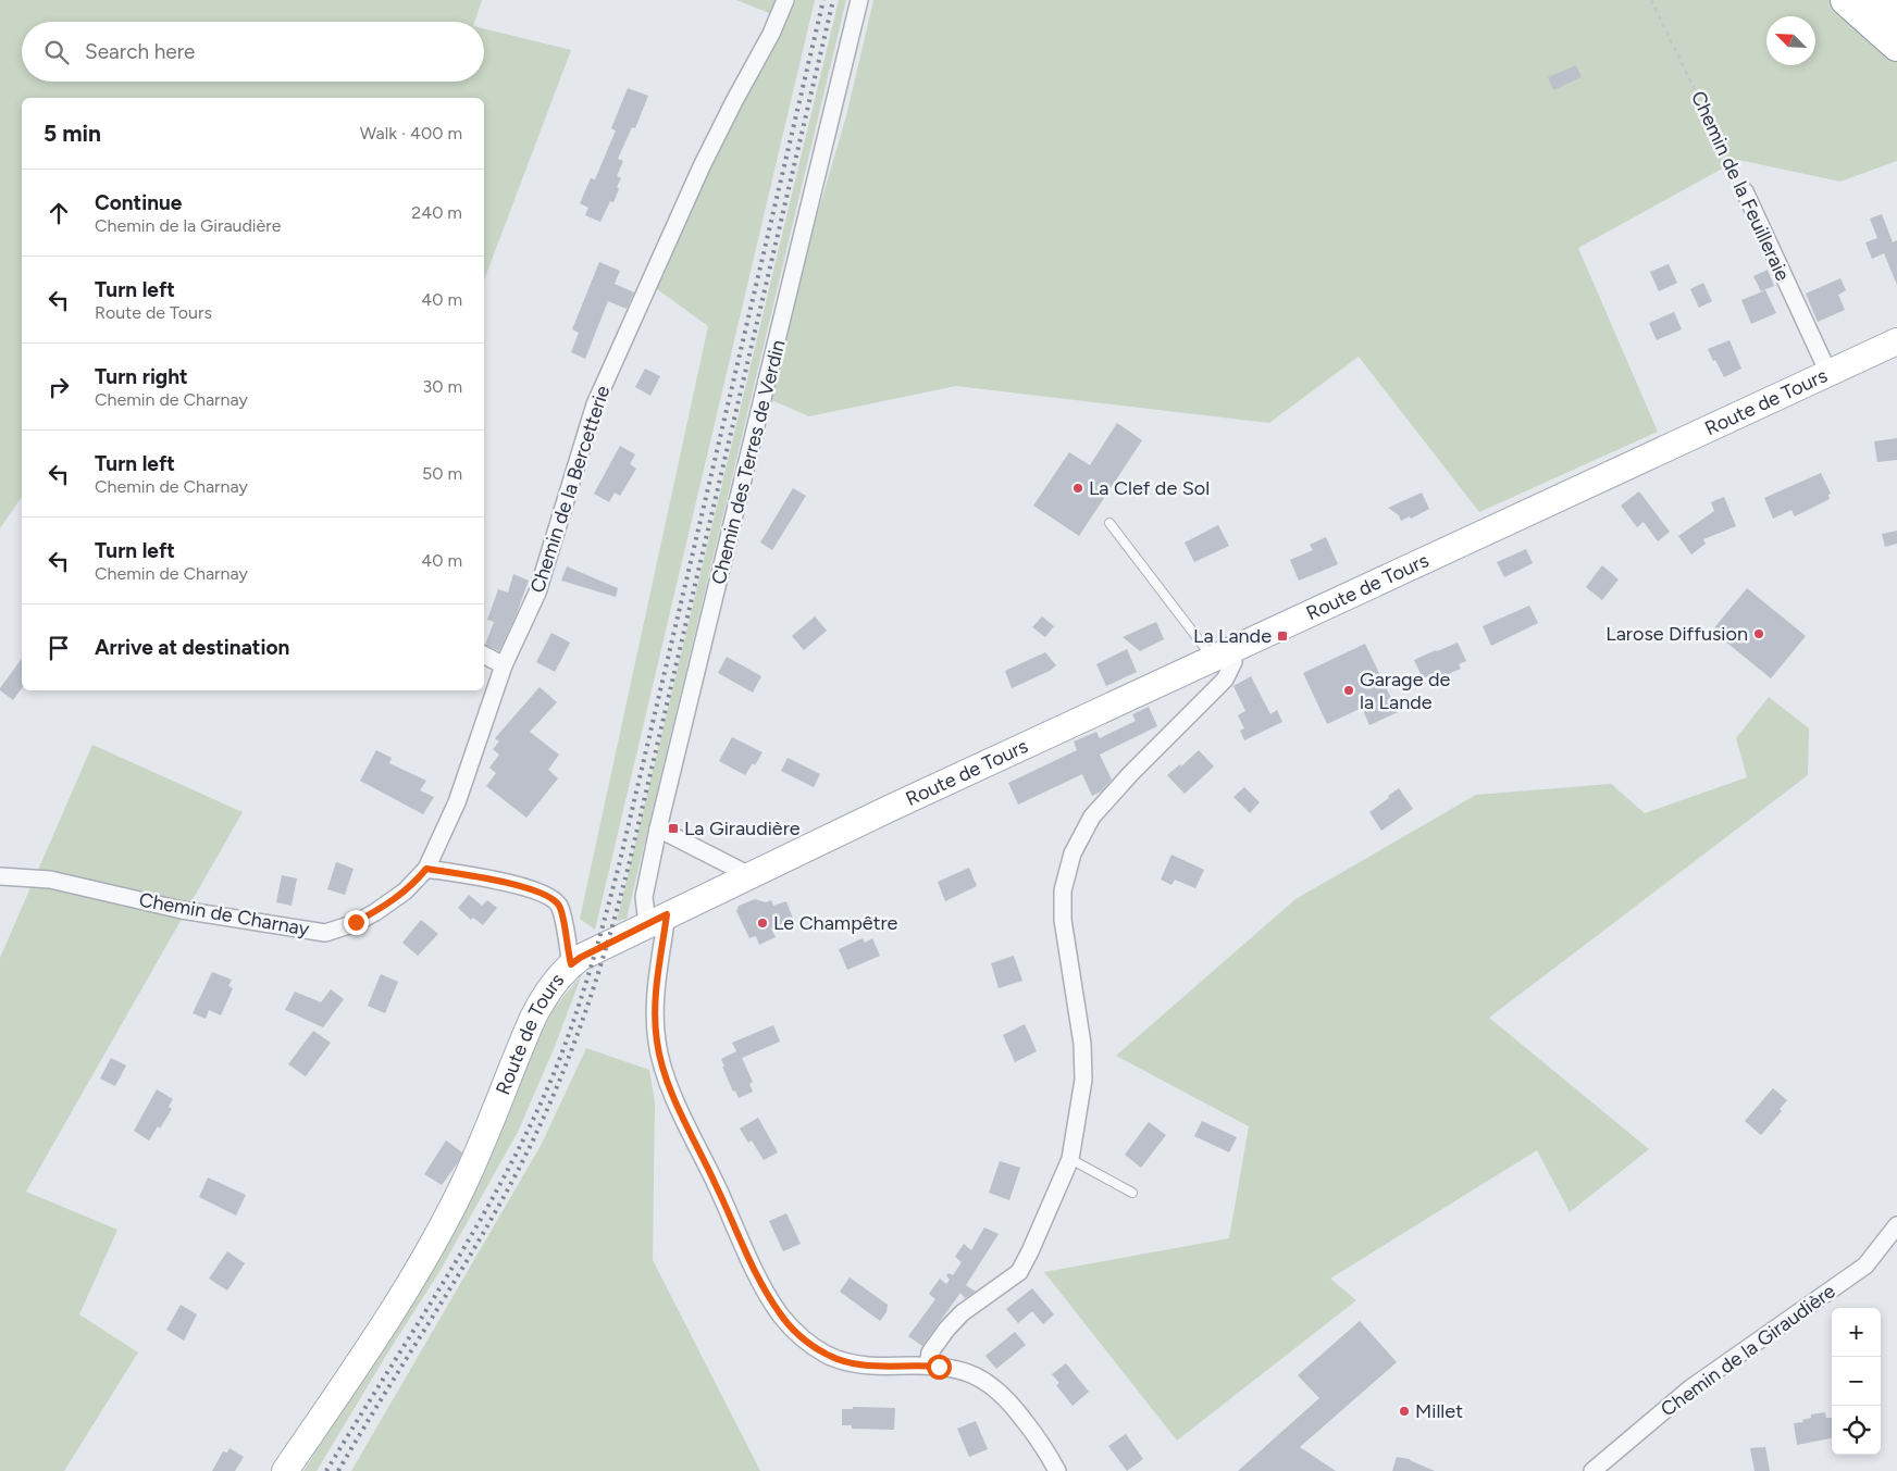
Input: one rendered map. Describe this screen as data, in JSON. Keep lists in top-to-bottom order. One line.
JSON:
{"streets":{"main road":["Route de Tours"],"street":["Chemin de la Feuilleraie","Chemin des Terres de Verdin","Chemin de la Bercetterie","Chemin de Charnay","Chemin de la Giraudière"]},"crossings":[["Chemin de la Feuilleraie","Route de Tours"],["Route de Tours","Chemin des Terres de Verdin"],["Chemin de la Bercetterie","Chemin de Charnay"]],"places":{"other":["La Clef de Sol","Larose Diffusion","Garage de la Lande","Le Champêtre","Millet"],"transit":["La Lande","La Giraudière"]},"north":"top left","page":{"search":"Search here","heading":["5 min","Walk · 400 m"],"list":[["Continue","Chemin de la Giraudière","240 m"],["Turn left","Route de Tours","40 m"],["Turn right","Chemin de Charnay","30 m"],["Turn left","Chemin de Charnay","50 m"],["Turn left","Chemin de Charnay","40 m"],"Arrive at destination"],"map_buttons":["+","−"]}}
